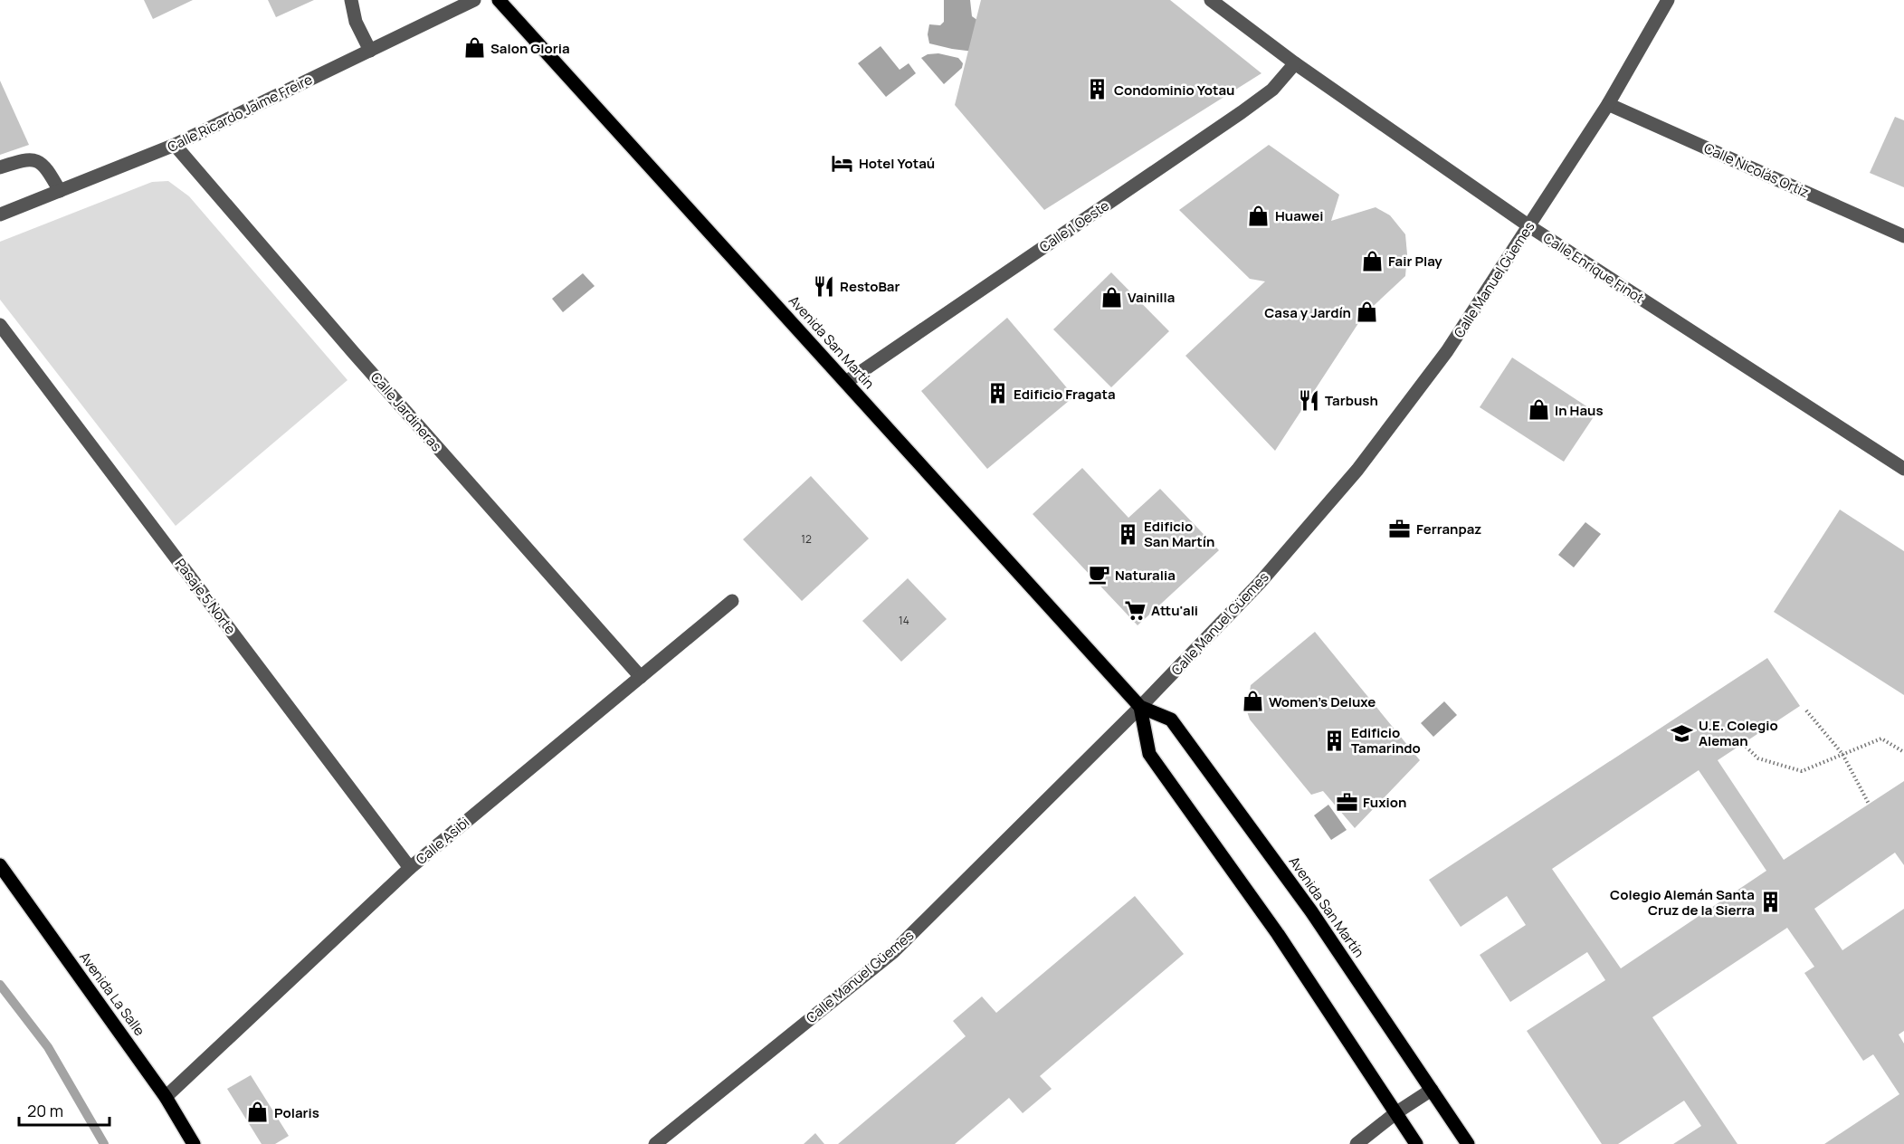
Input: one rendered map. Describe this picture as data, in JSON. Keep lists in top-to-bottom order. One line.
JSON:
{"streets":{"main road":["Avenida San Martín","Avenida La Salle"],"street":["Calle Ricardo Jaime Freire","Calle Nicolás Ortiz","Calle 1 Oeste","Calle Enrique Finot","Calle Manuel Güemes","Calle Jardineras","Pasaje 5 Norte","Calle Asibi"]},"crossings":[["Calle Ricardo Jaime Freire","Calle Jardineras"],["Calle Nicolás Ortiz","Calle Manuel Güemes"],["Calle 1 Oeste","Calle Enrique Finot"],["Calle 1 Oeste","Avenida San Martín"],["Calle Enrique Finot","Calle Manuel Güemes"],["Calle Manuel Güemes","Avenida San Martín"],["Calle Jardineras","Calle Asibi"],["Pasaje 5 Norte","Calle Asibi"],["Calle Asibi","Avenida La Salle"]],"places":{"shop":["Salon Gloria","Huawei","Fair Play","Vainilla","Casa y Jardín","In Haus","Women's Deluxe","Polaris"],"building":["Condominio Yotau","Edificio Fragata","Edificio San Martín","Edificio Tamarindo","Colegio Alemán Santa Cruz de la Sierra"],"hotel":["Hotel Yotaú"],"restaurant":["RestoBar","Tarbush"],"office":["Ferranpaz","Fuxion"],"cafe":["Naturalia"],"supermarket":["Attu'ali"],"school or university":["U.E. Colegio Aleman"]},"house_numbers":["12","14"],"scale_bar":"20 m"}
